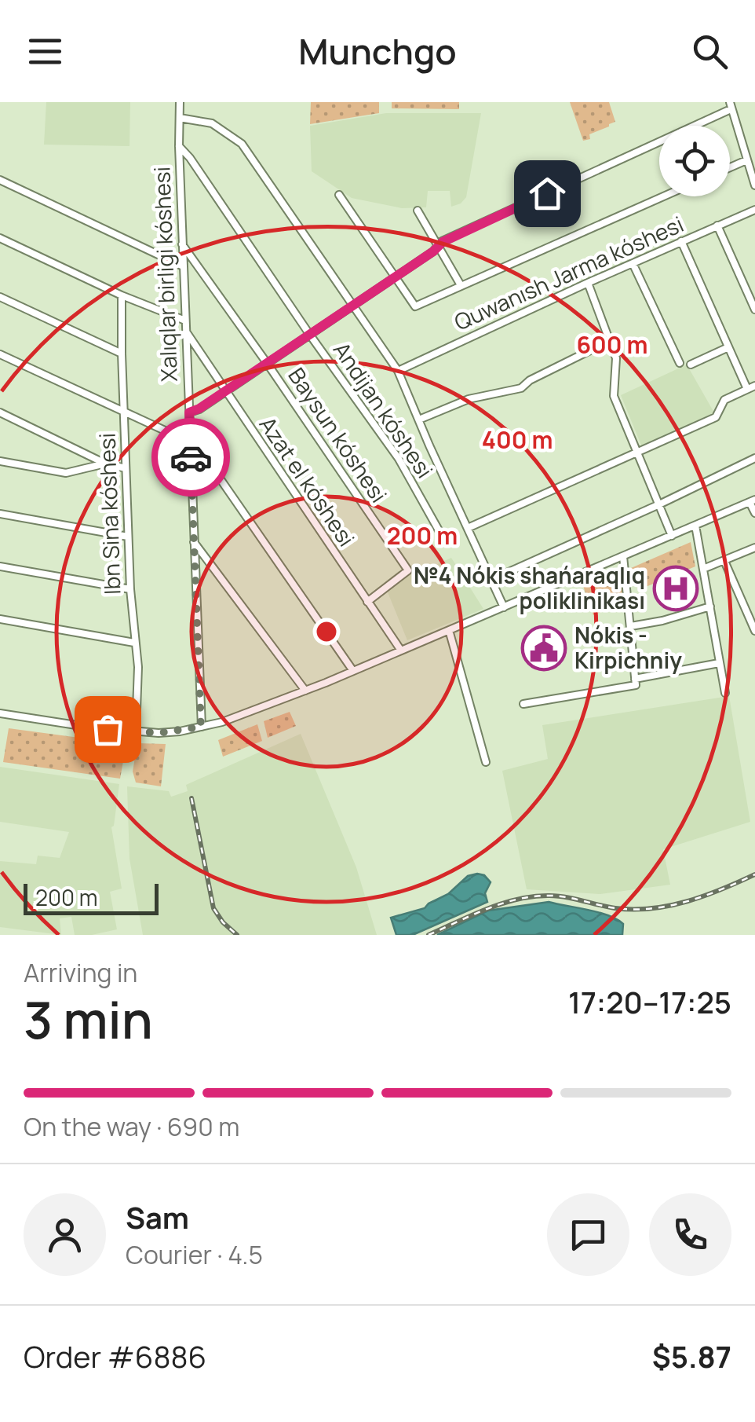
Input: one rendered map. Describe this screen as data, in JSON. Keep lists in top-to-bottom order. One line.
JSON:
{"streets":{"street":["Quwanısh Jarma kóshesi","Xalıqlar birligi kóshesi","Andijan kóshesi","Baysun kóshesi","Azat el kóshesi","Ibn Sina kóshesi"]},"crossings":[["Xalıqlar birligi kóshesi","Andijan kóshesi"],["Xalıqlar birligi kóshesi","Baysun kóshesi"],["Xalıqlar birligi kóshesi","Azat el kóshesi"],["Baysun kóshesi","Azat el kóshesi"]],"places":{"hospital":["№4 Nókis shańaraqlıq poliklinikası"],"public building":["Nókis - Kirpichniy"]},"scale_bar":"200 m","page":{"header":"Munchgo","scale":"200 m","heading":["3 min","Arriving in","17:20–17:25"],"panel":["Sam","Courier · 4.5","Order #6886","$5.87"],"bar":"On the way · 690 m"},"rings":["600 m","400 m","200 m"]}
